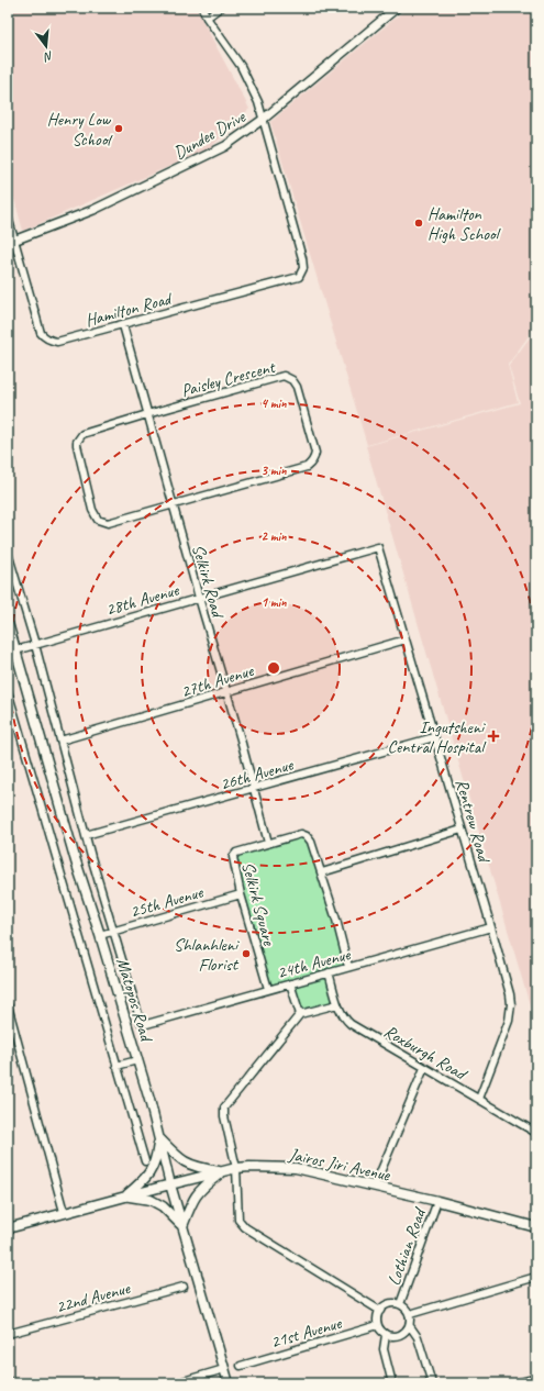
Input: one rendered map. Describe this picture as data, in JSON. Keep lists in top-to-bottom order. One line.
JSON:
{"streets":{"main road":["Matopos Road","Jairos Jiri Avenue"],"street":["Dundee Drive","Hamilton Road","Paisley Crescent","Selkirk Road","28th Avenue","27th Avenue","26th Avenue","Rentrew Road","25th Avenue","Selkirk Square","24th Avenue","Roxburgh Road","Lothian Road","22nd Avenue","21st Avenue"]},"crossings":[["Dundee Drive","Hamilton Road"],["Hamilton Road","Selkirk Road"],["Paisley Crescent","Selkirk Road"],["Selkirk Road","28th Avenue"],["Selkirk Road","27th Avenue"],["Selkirk Road","26th Avenue"],["Selkirk Road","Selkirk Square"],["28th Avenue","Rentrew Road"],["28th Avenue","Matopos Road"],["27th Avenue","Rentrew Road"],["26th Avenue","Rentrew Road"],["Rentrew Road","24th Avenue"],["Rentrew Road","Roxburgh Road"],["25th Avenue","Selkirk Square"],["25th Avenue","24th Avenue"],["25th Avenue","Matopos Road"],["Selkirk Square","24th Avenue"],["24th Avenue","Roxburgh Road"],["Matopos Road","Jairos Jiri Avenue"],["Jairos Jiri Avenue","Lothian Road"],["Lothian Road","21st Avenue"]],"places":{"other":["Henry Low School","Hamilton High School","Shlanhleni Florist"],"health":["Ingutsheni Central Hospital"]},"north":"bottom","rings":["4 min","3 min","2 min","1 min"]}
